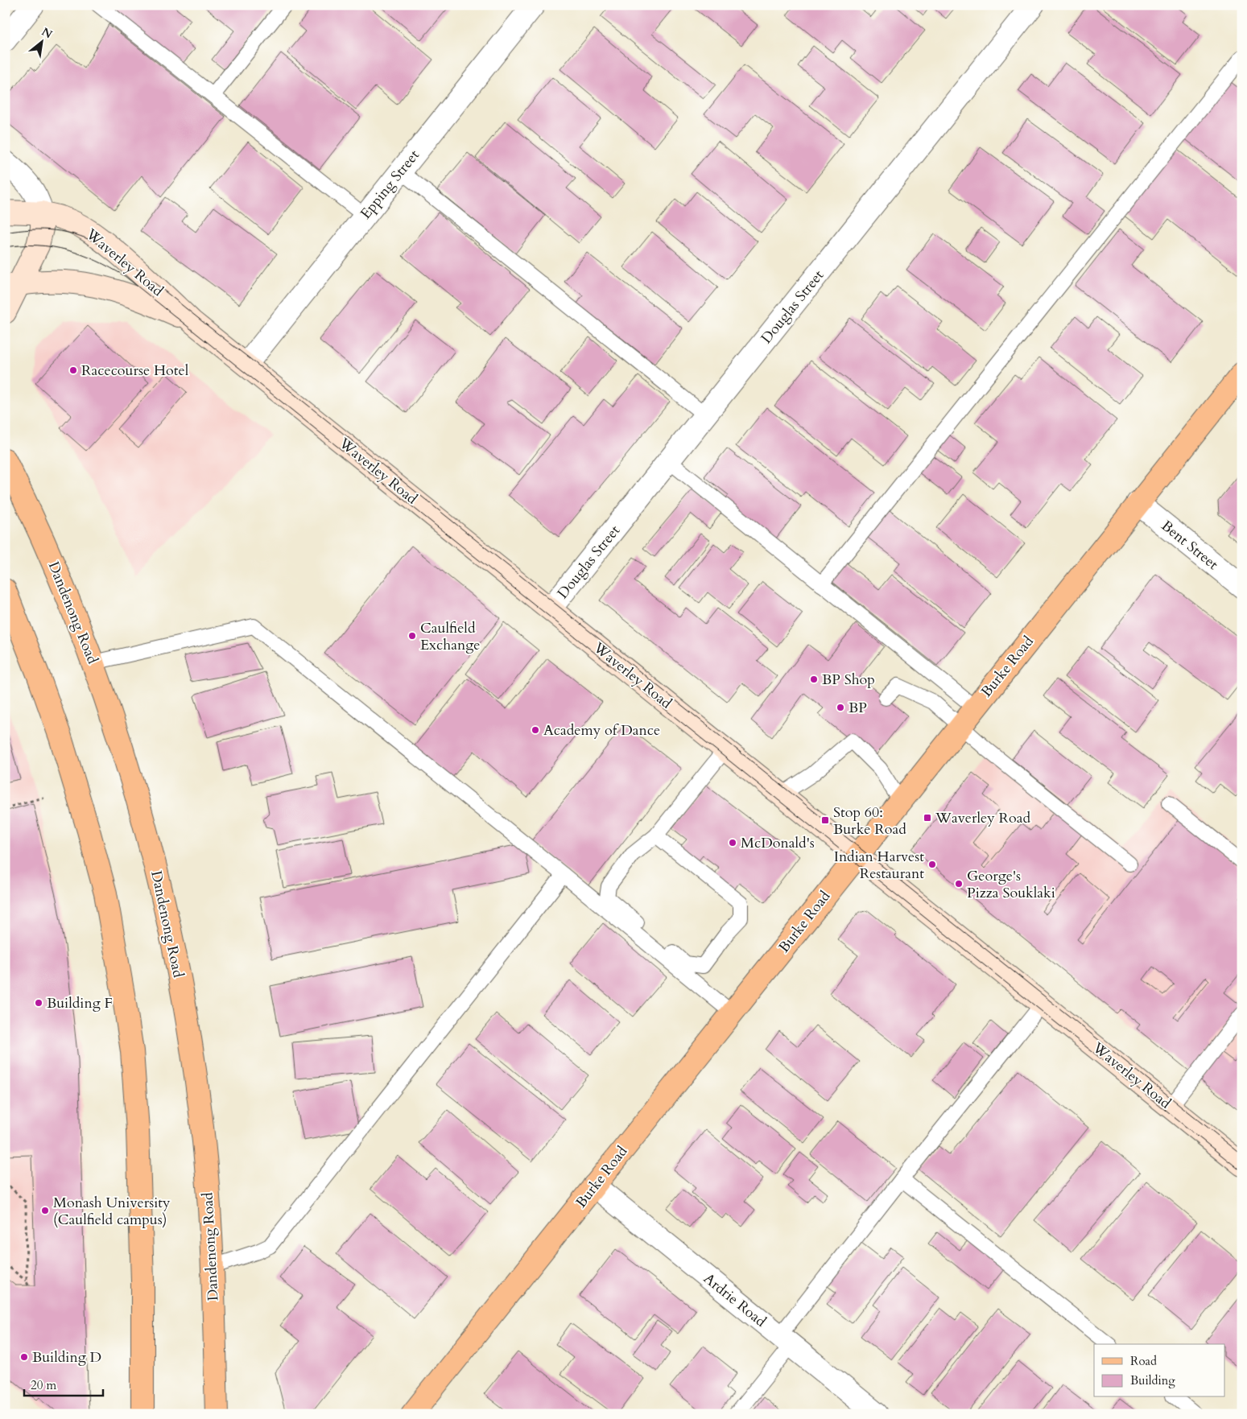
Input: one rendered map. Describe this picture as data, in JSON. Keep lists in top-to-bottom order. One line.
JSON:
{"streets":{"main road":["Waverley Road","Dandenong Road","Burke Road"],"street":["Epping Street","Douglas Street","Bent Street","Ardrie Road"]},"crossings":[["Epping Street","Waverley Road"],["Waverley Road","Douglas Street"],["Waverley Road","Burke Road"],["Bent Street","Burke Road"],["Burke Road","Ardrie Road"]],"places":{"other":["Racecourse Hotel","Caulfield Exchange","BP Shop","BP","Academy of Dance","McDonald's","Indian Harvest Restaurant","George's Pizza Souklaki","Building F","Monash University (Caulfield campus)","Building D"],"transit":["Waverley Road","Stop 60: Burke Road"]},"legend":["Road","Building"],"scale_bar":"20 m","north":"top right"}
